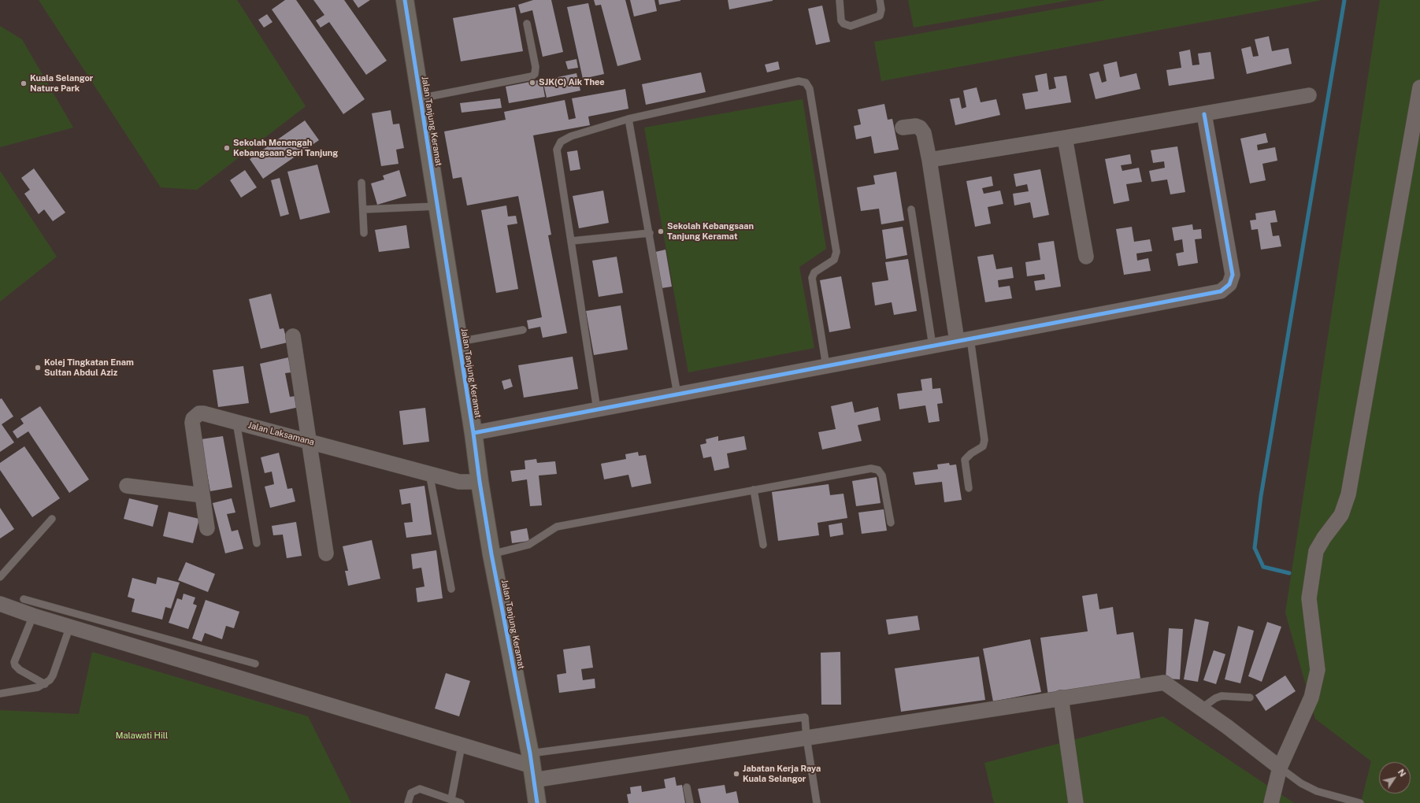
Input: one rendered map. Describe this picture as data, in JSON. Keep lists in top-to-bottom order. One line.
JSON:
{"streets":{"street":["Jalan Tanjung Keramat","Jalan Laksamana"]},"crossings":[["Jalan Tanjung Keramat","Jalan Laksamana"]],"parks":["Malawati Hill"],"places":["SJK(C) Aik Thee","Kuala Selangor Nature Park","Sekolah Menengah Kebangsaan Seri Tanjung","Sekolah Kebangsaan Tanjung Keramat","Kolej Tingkatan Enam Sultan Abdul Aziz","Jabatan Kerja Raya Kuala Selangor"],"north":"top right"}
